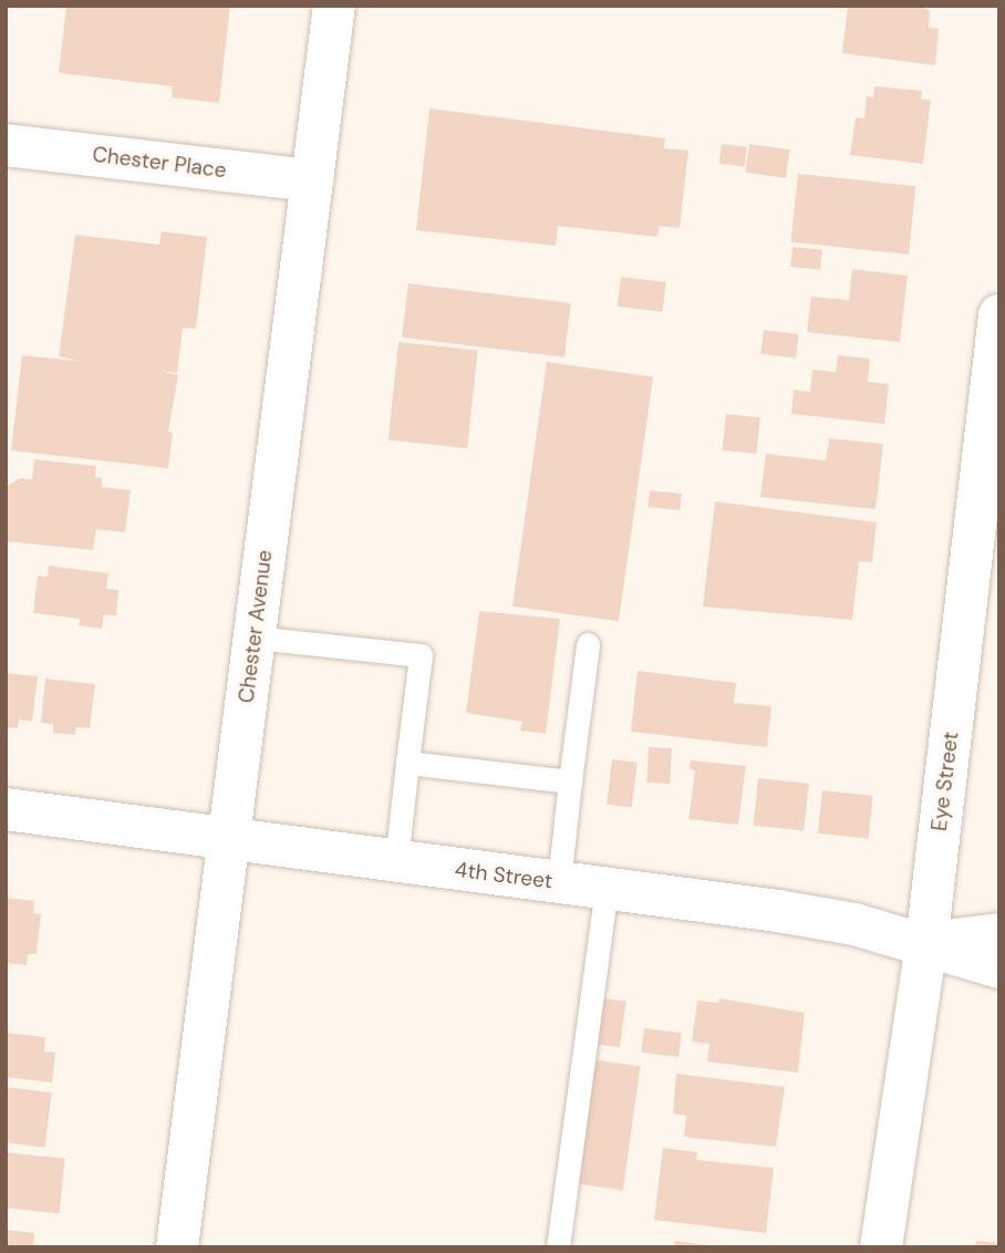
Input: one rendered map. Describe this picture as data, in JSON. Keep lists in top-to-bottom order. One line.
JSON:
{"streets":{"street":["Chester Place","Chester Avenue","Eye Street","4th Street"]},"crossings":[["Chester Place","Chester Avenue"],["Chester Avenue","4th Street"],["Eye Street","4th Street"]]}
